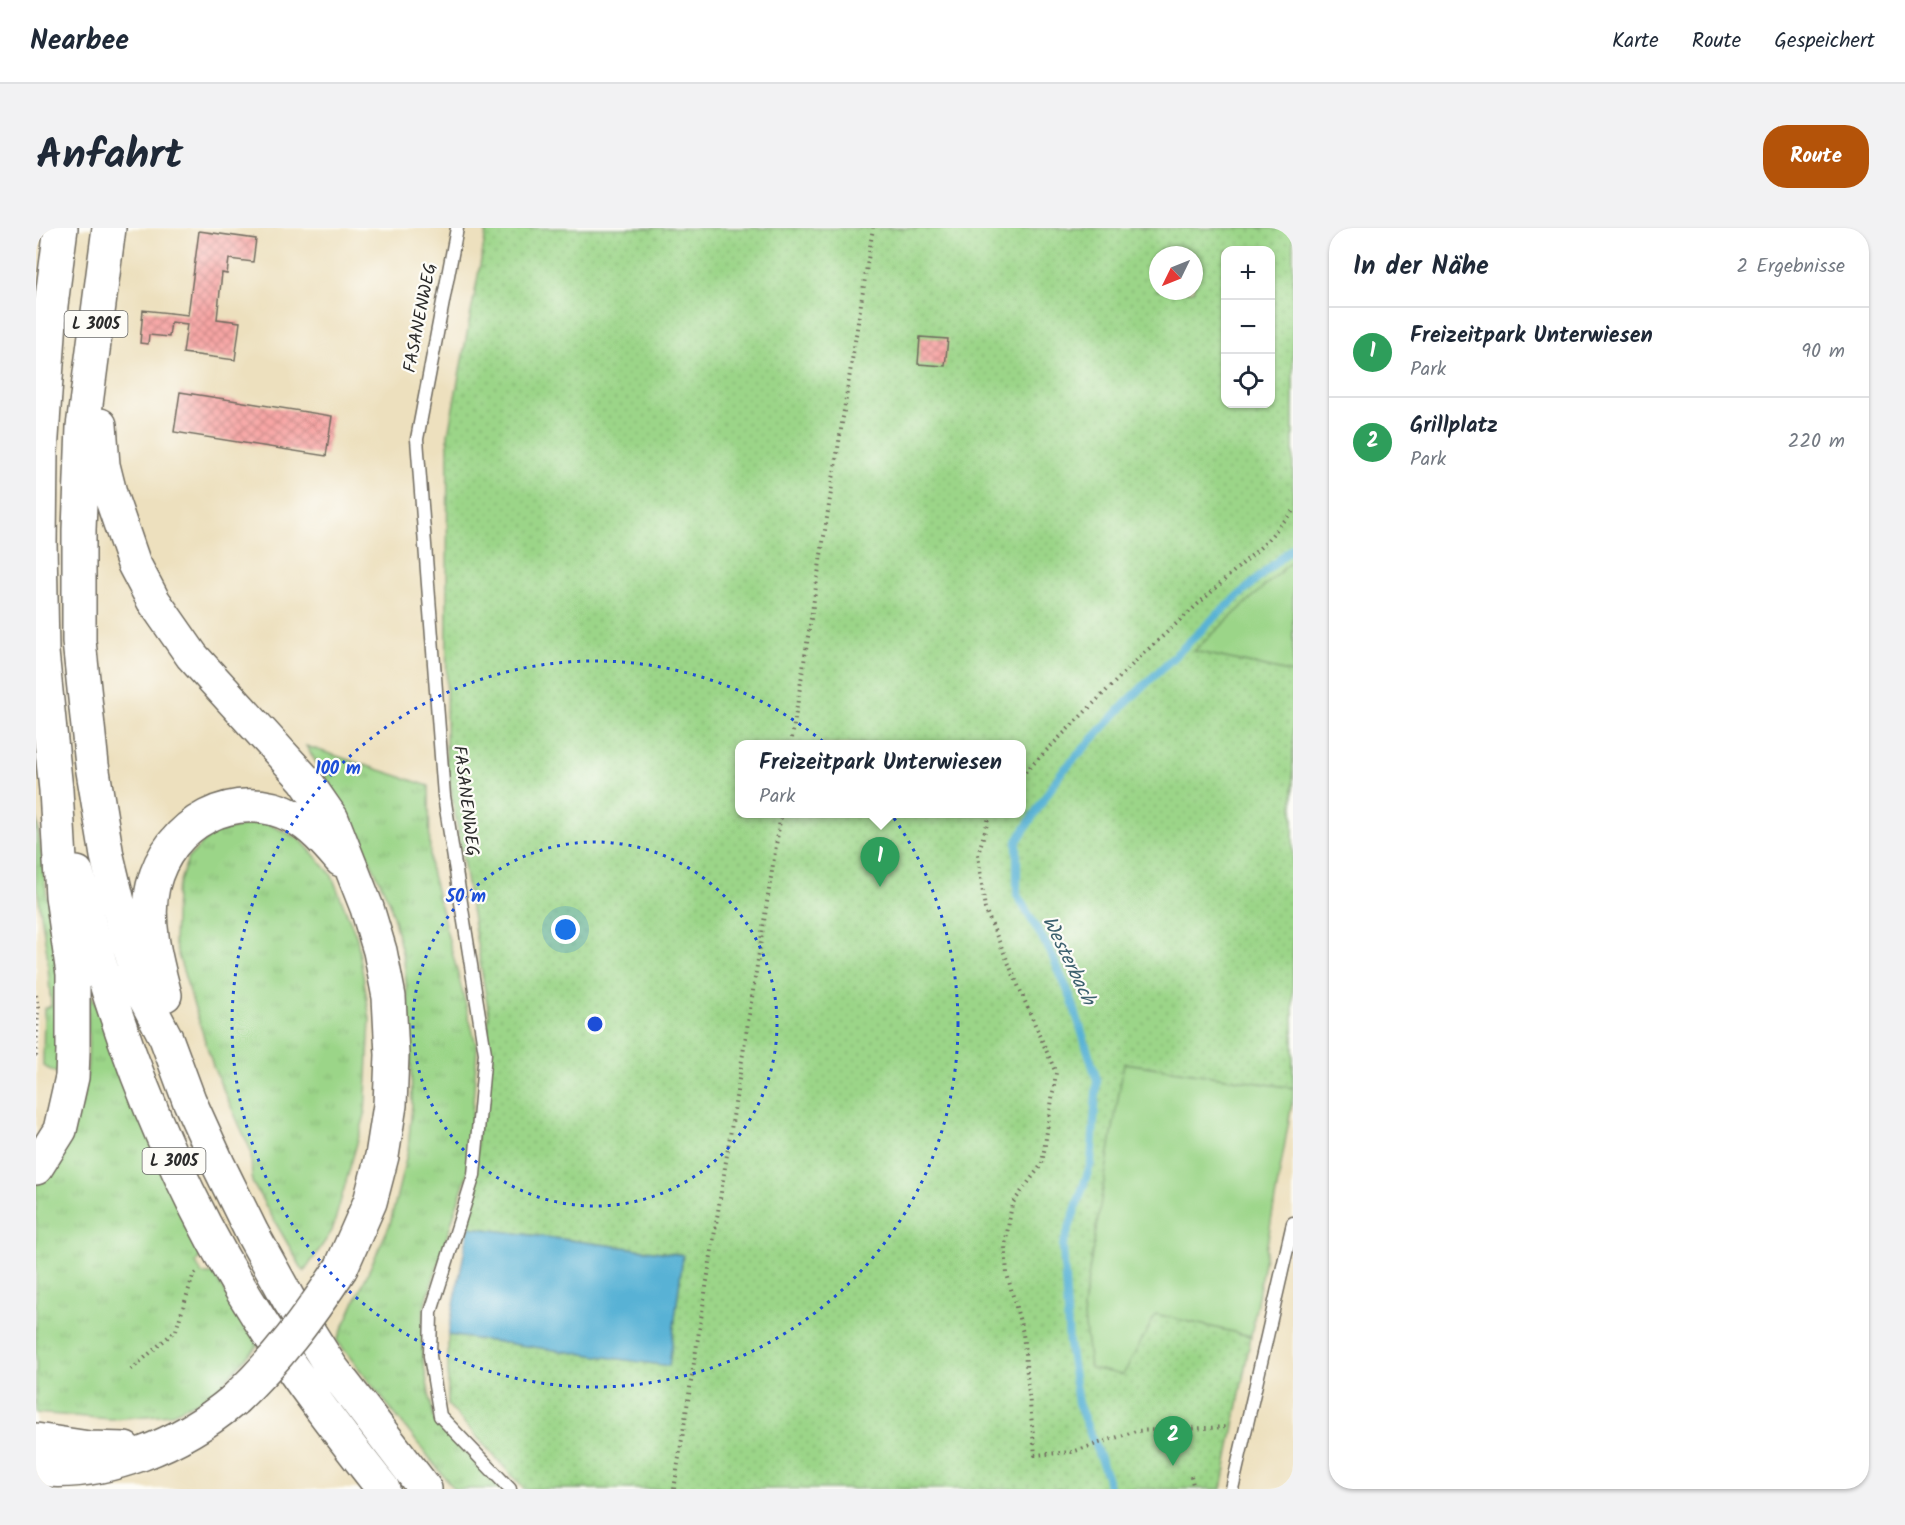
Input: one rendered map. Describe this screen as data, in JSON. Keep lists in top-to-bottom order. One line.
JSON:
{"streets":{"highway":["L 3005"],"lane":["FASANENWEG"]},"water":["Westerbach"],"north":"bottom left","page":{"header":"Nearbee","nav":["Karte","Route","Gespeichert"],"title":"Anfahrt","buttons":"Route","heading":["In der Nähe","2 Ergebnisse"],"map_buttons":["+","−"],"list":[{"mark":"1","name":"Freizeitpark Unterwiesen","note":"Park","value":"90 m"},{"mark":"2","name":"Grillplatz","note":"Park","value":"220 m"}],"popup":["Freizeitpark Unterwiesen","Park"],"pins":["1","2"]},"rings":["100 m","50 m"]}
